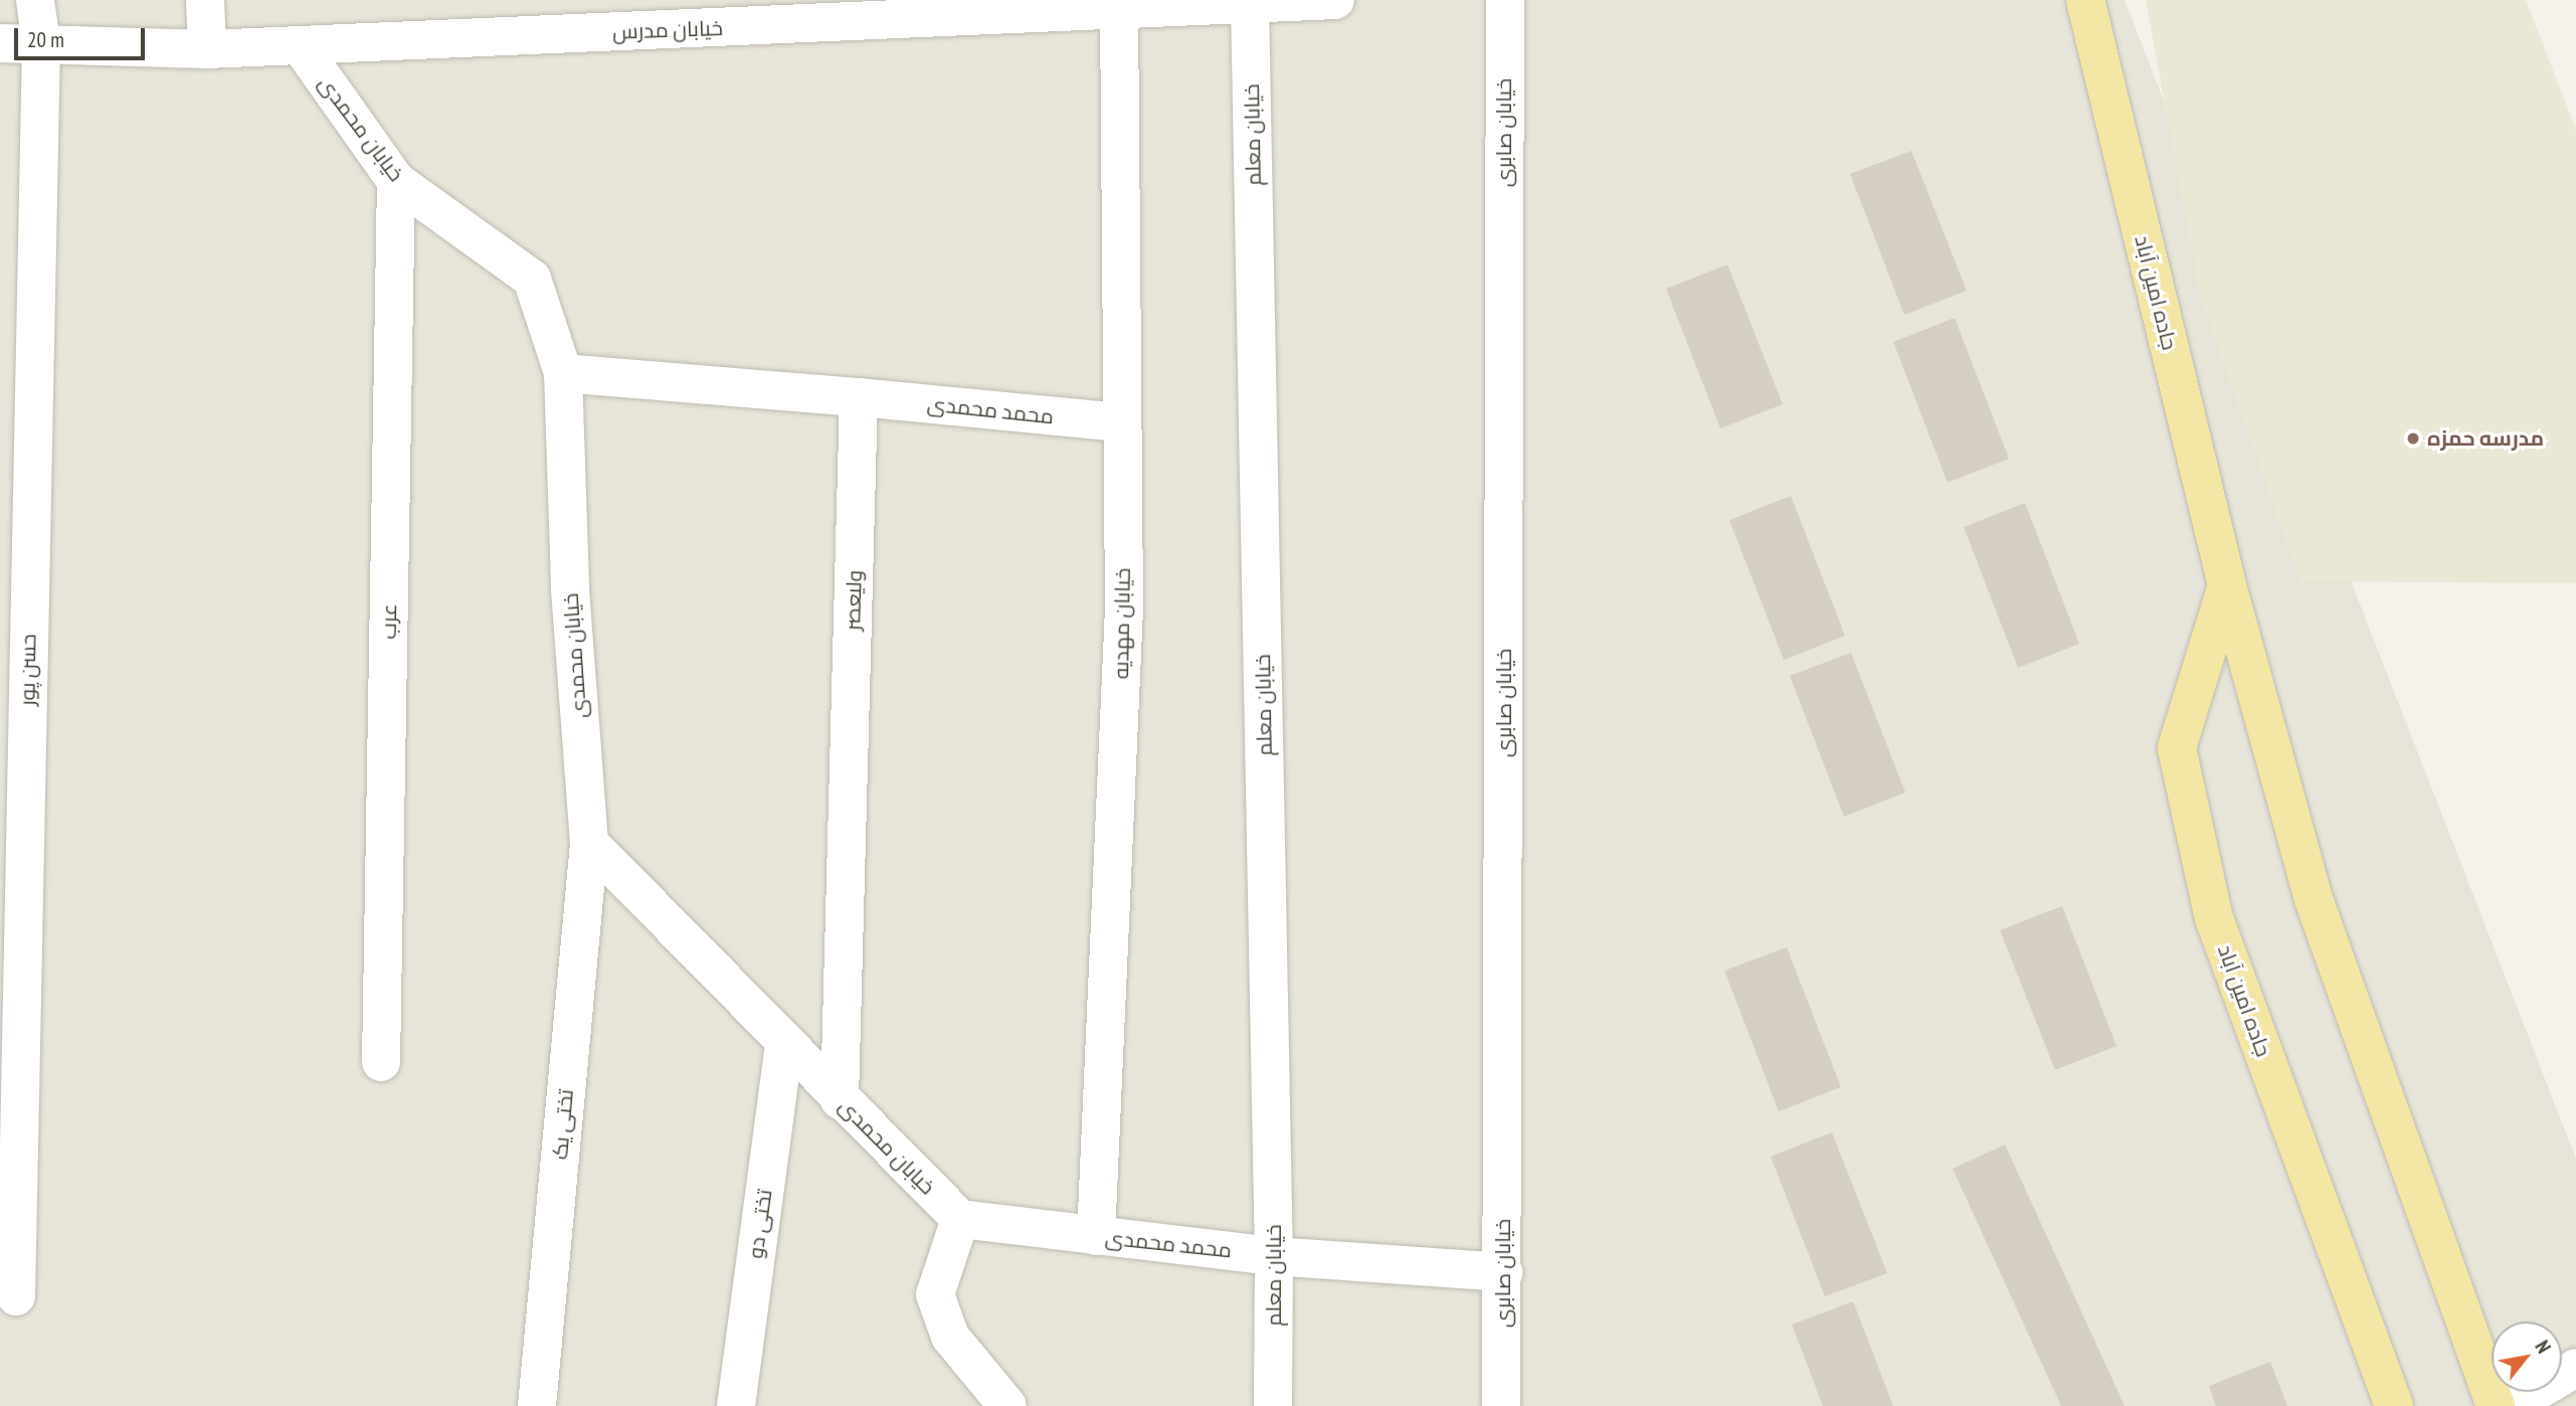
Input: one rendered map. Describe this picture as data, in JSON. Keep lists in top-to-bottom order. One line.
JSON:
{"streets":{"main road":["جاده امین آباد"],"street":["خیابان مدرس","خیابان محمدی","خیابان صابری","خیابان معلم","محمد محمدی","ولیعصر","عرب","خیابان مهدیه","حسن پور","تختی یک","تختی دو"]},"crossings":[["خیابان مدرس","خیابان محمدی"],["خیابان مدرس","خیابان معلم"],["خیابان مدرس","خیابان مهدیه"],["خیابان مدرس","حسن پور"],["خیابان محمدی","محمد محمدی"],["خیابان محمدی","ولیعصر"],["خیابان محمدی","عرب"],["خیابان محمدی","تختی یک"],["خیابان محمدی","تختی دو"],["خیابان صابری","محمد محمدی"],["خیابان معلم","محمد محمدی"],["محمد محمدی","ولیعصر"],["محمد محمدی","خیابان مهدیه"]],"places":["مدرسه حمزه"],"scale_bar":"20 m","north":"top right"}
